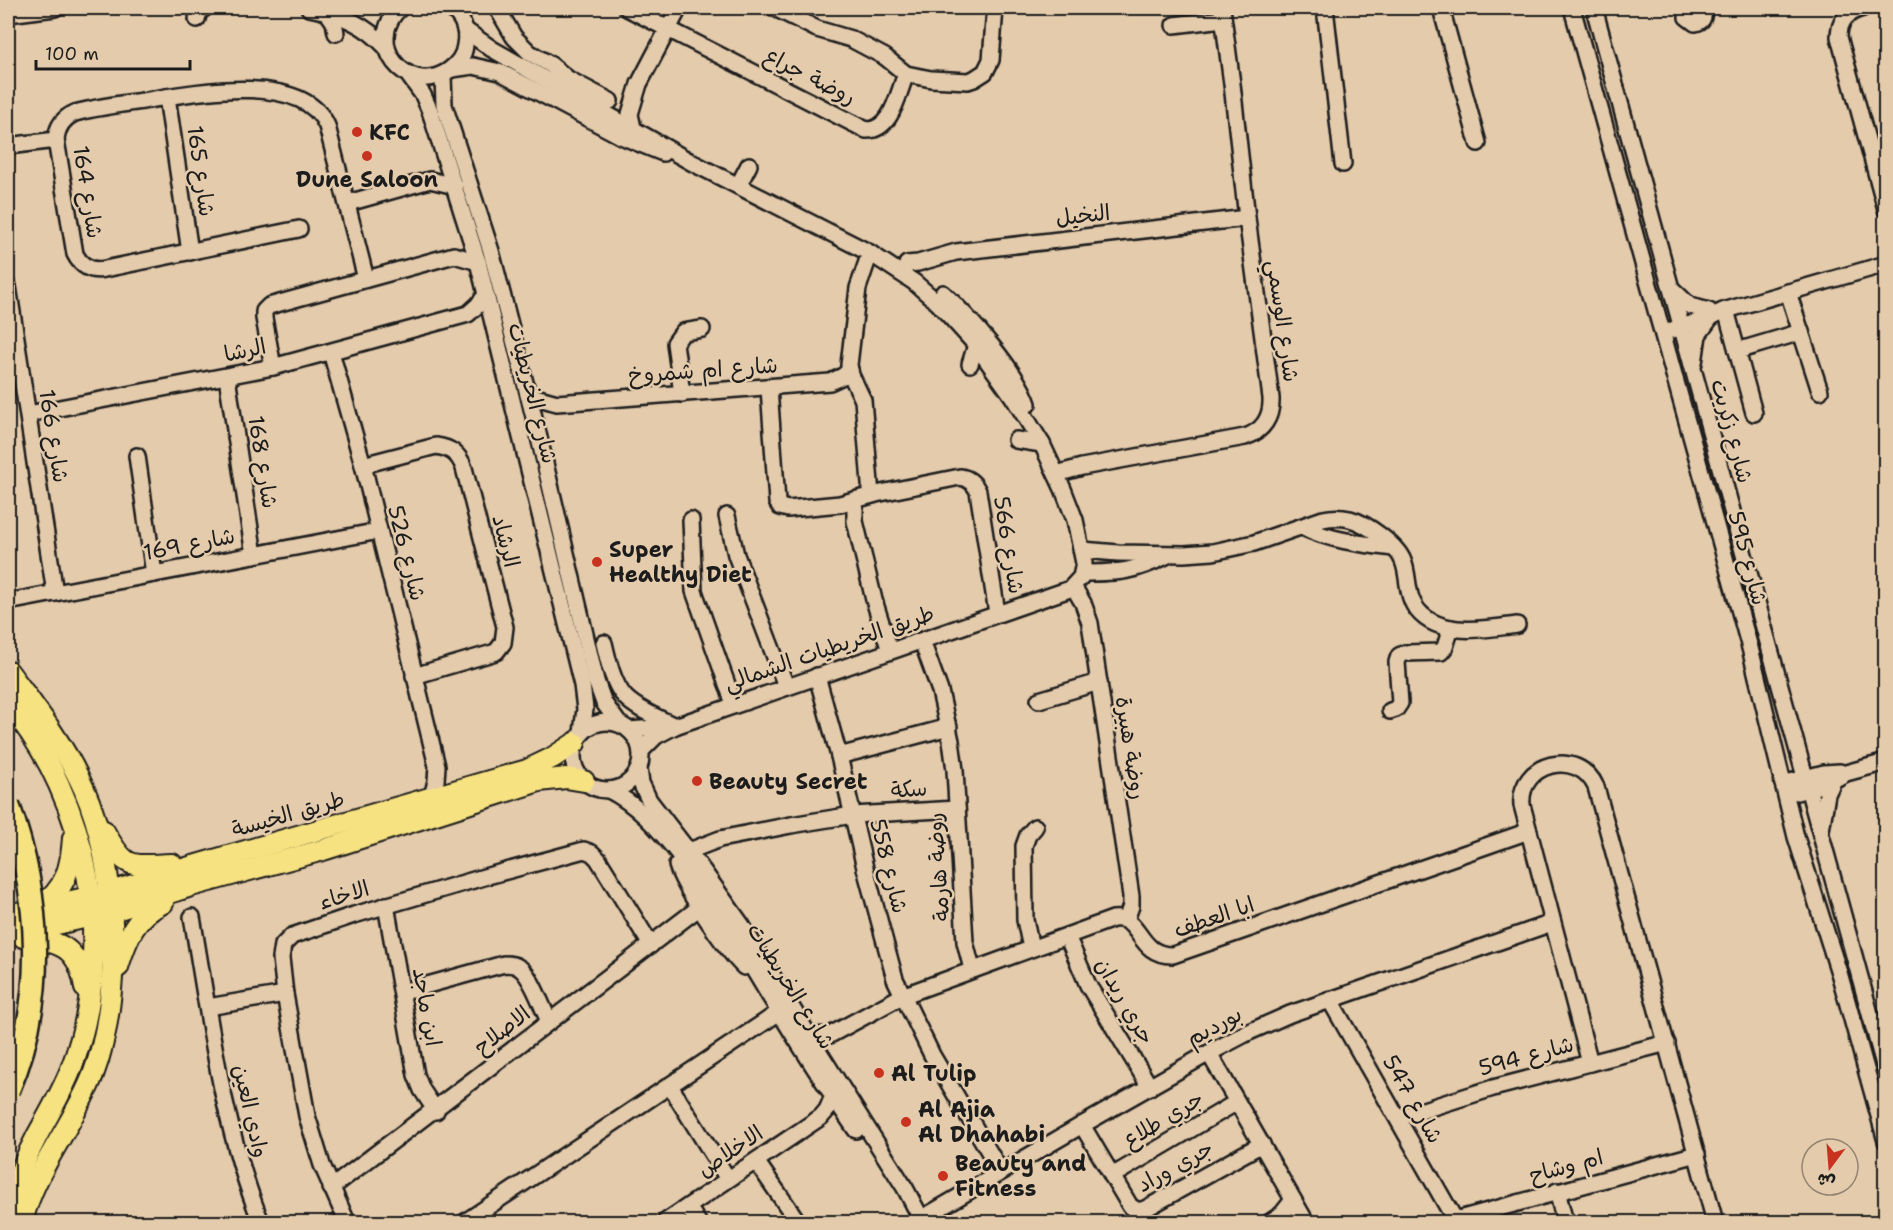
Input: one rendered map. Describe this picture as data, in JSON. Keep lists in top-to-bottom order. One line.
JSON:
{"streets":{"main road":["طريق الخيسة"],"street":["روضة جراع","شارع 165","شارع 164","النخيل","شارع الوسمي","الرشا","شارع ام شمروخ","شارع الخريطيات","شارع زكريت","شارع 166","شارع 168","الرشاد","شارع 169","شارع 566","شارع 526","شارع 595","طريق الخريطيات الشمالي","روضة هبيرة","سكة","شارع 558","روضة هارمة","الاخاء","ابا العطف","جري ريدان","ابن ماجد","بورديم","الاصلاح","شارع 594","شارع 547","وادي العين","جري طلاع","الاخلاص","جري وراد","ام وشاح"]},"crossings":[["شارع 165","شارع 164"],["النخيل","شارع الوسمي"],["الرشا","شارع 166"],["الرشا","شارع 168"],["الرشا","شارع 526"],["شارع ام شمروخ","شارع الخريطيات"],["شارع الخريطيات","طريق الخريطيات الشمالي"],["شارع الخريطيات","سكة"],["شارع الخريطيات","طريق الخيسة"],["شارع الخريطيات","بورديم"],["شارع الخريطيات","الاخلاص"],["شارع 166","شارع 169"],["شارع 168","شارع 169"],["الرشاد","شارع 526"],["شارع 169","شارع 526"],["شارع 566","طريق الخريطيات الشمالي"],["شارع 526","طريق الخيسة"],["طريق الخريطيات الشمالي","روضة هبيرة"],["طريق الخريطيات الشمالي","طريق الخيسة"],["طريق الخريطيات الشمالي","شارع 558"],["طريق الخريطيات الشمالي","روضة هارمة"],["روضة هبيرة","ابا العطف"],["سكة","شارع 558"],["سكة","روضة هارمة"],["شارع 558","بورديم"],["الاخاء","ابن ماجد"],["الاخاء","الاصلاح"],["جري ريدان","بورديم"],["ابن ماجد","الاصلاح"],["بورديم","شارع 547"],["بورديم","جري وراد"],["شارع 594","شارع 547"],["شارع 547","ام وشاح"],["جري طلاع","جري وراد"]],"places":["KFC","Dune Saloon","Super Healthy Diet","Beauty Secret","Al Tulip","Al Ajia Al Dhahabi","Beauty and Fitness"],"scale_bar":"100 m","north":"bottom"}
